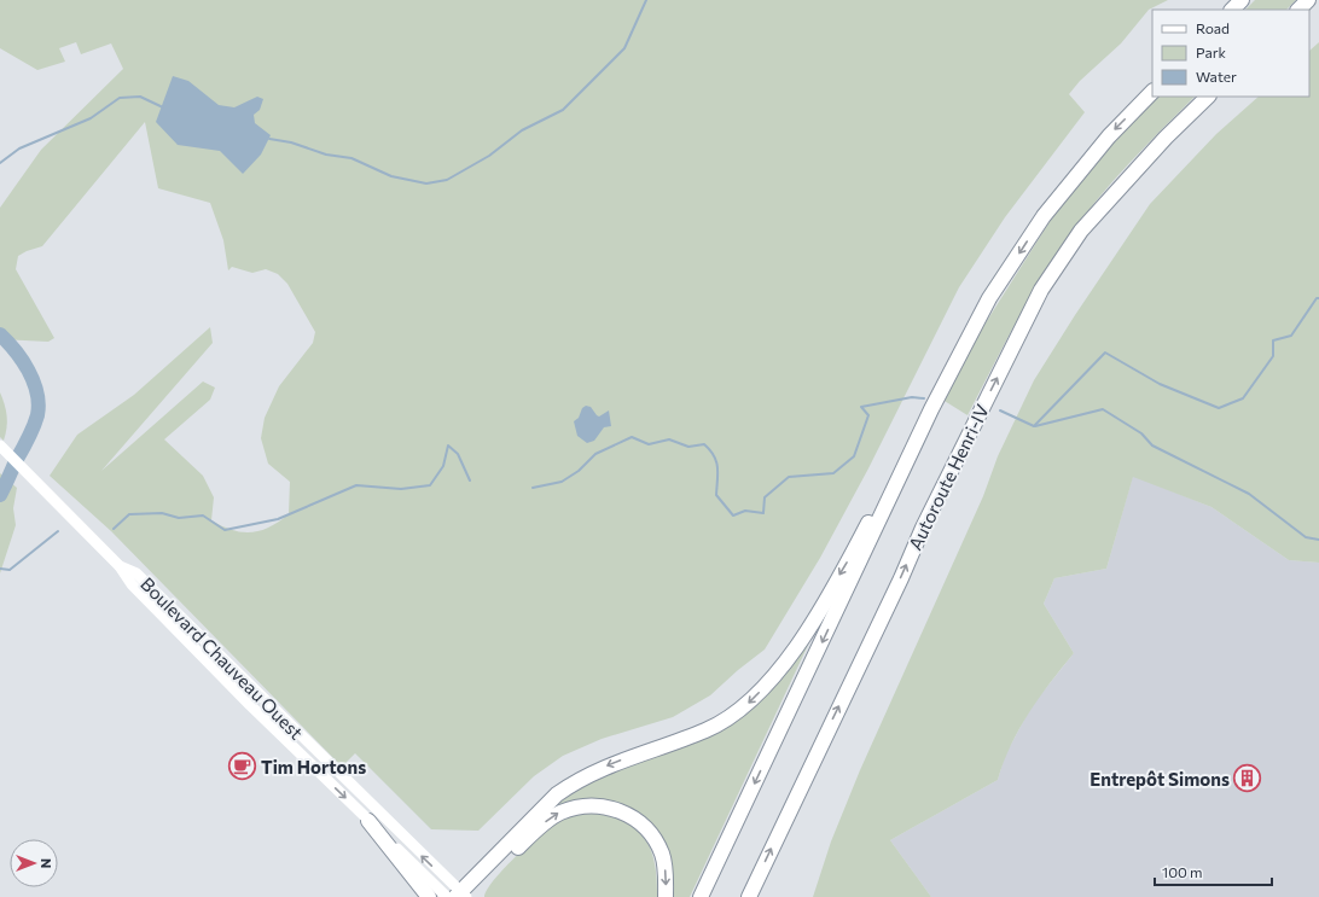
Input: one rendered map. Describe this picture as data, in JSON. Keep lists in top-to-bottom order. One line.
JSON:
{"streets":{"highway":["Autoroute Henri-IV"],"main road":["Boulevard Chauveau Ouest"]},"places":{"cafe":["Tim Hortons"],"building":["Entrepôt Simons"]},"legend":["Road","Park","Water"],"scale_bar":"100 m","north":"right"}
